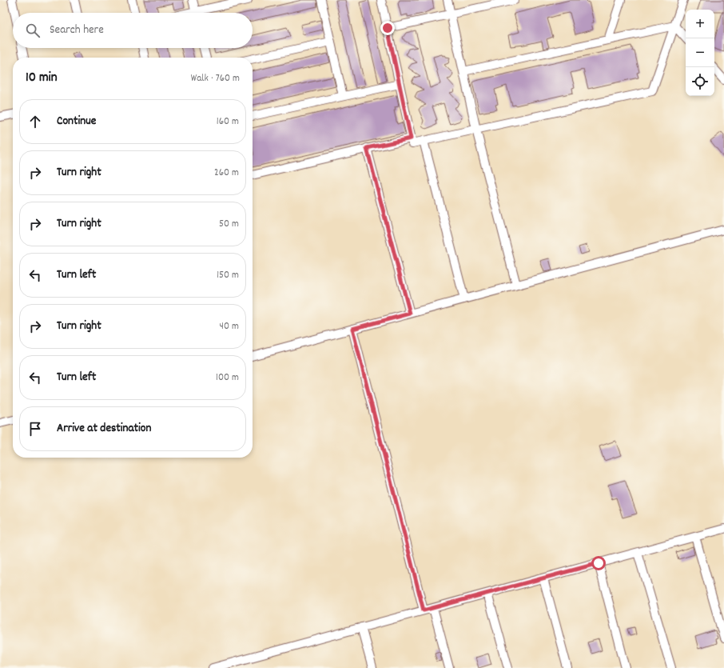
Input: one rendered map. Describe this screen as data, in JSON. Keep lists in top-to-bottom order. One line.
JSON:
{"page":{"map_buttons":["+","−"],"search":"Search here","heading":["10 min","Walk · 760 m"],"list":[["Continue","160 m"],["Turn right","260 m"],["Turn right","50 m"],["Turn left","150 m"],["Turn right","40 m"],["Turn left","100 m"],"Arrive at destination"]}}
